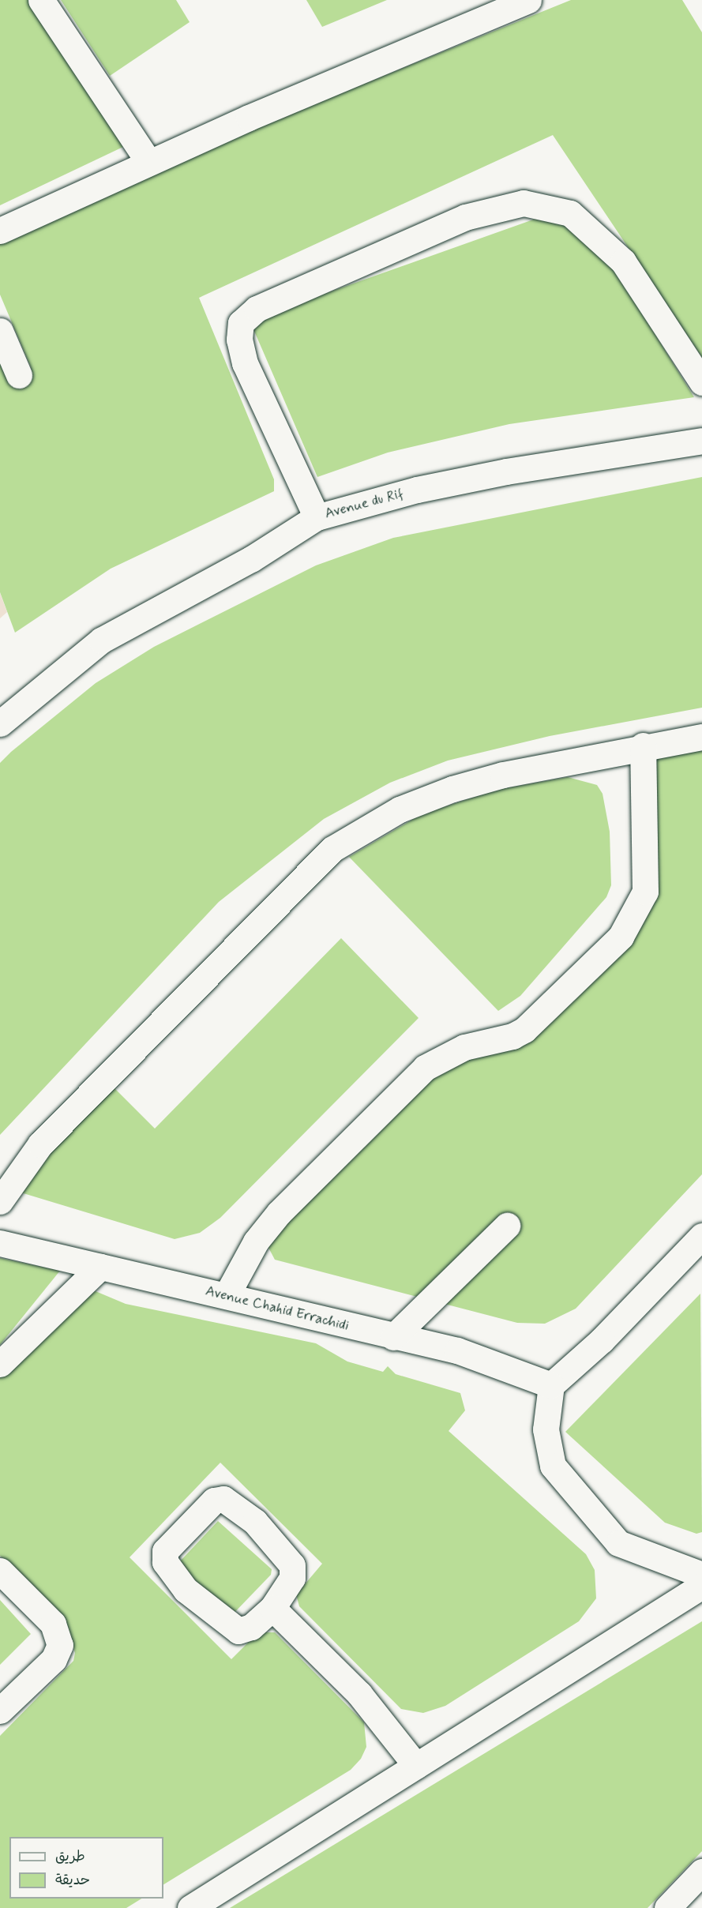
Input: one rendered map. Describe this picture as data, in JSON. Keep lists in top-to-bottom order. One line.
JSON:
{"streets":{"street":["Avenue du Rif","Avenue Chahid Errachidi"]},"legend":["طريق","حديقة"]}
